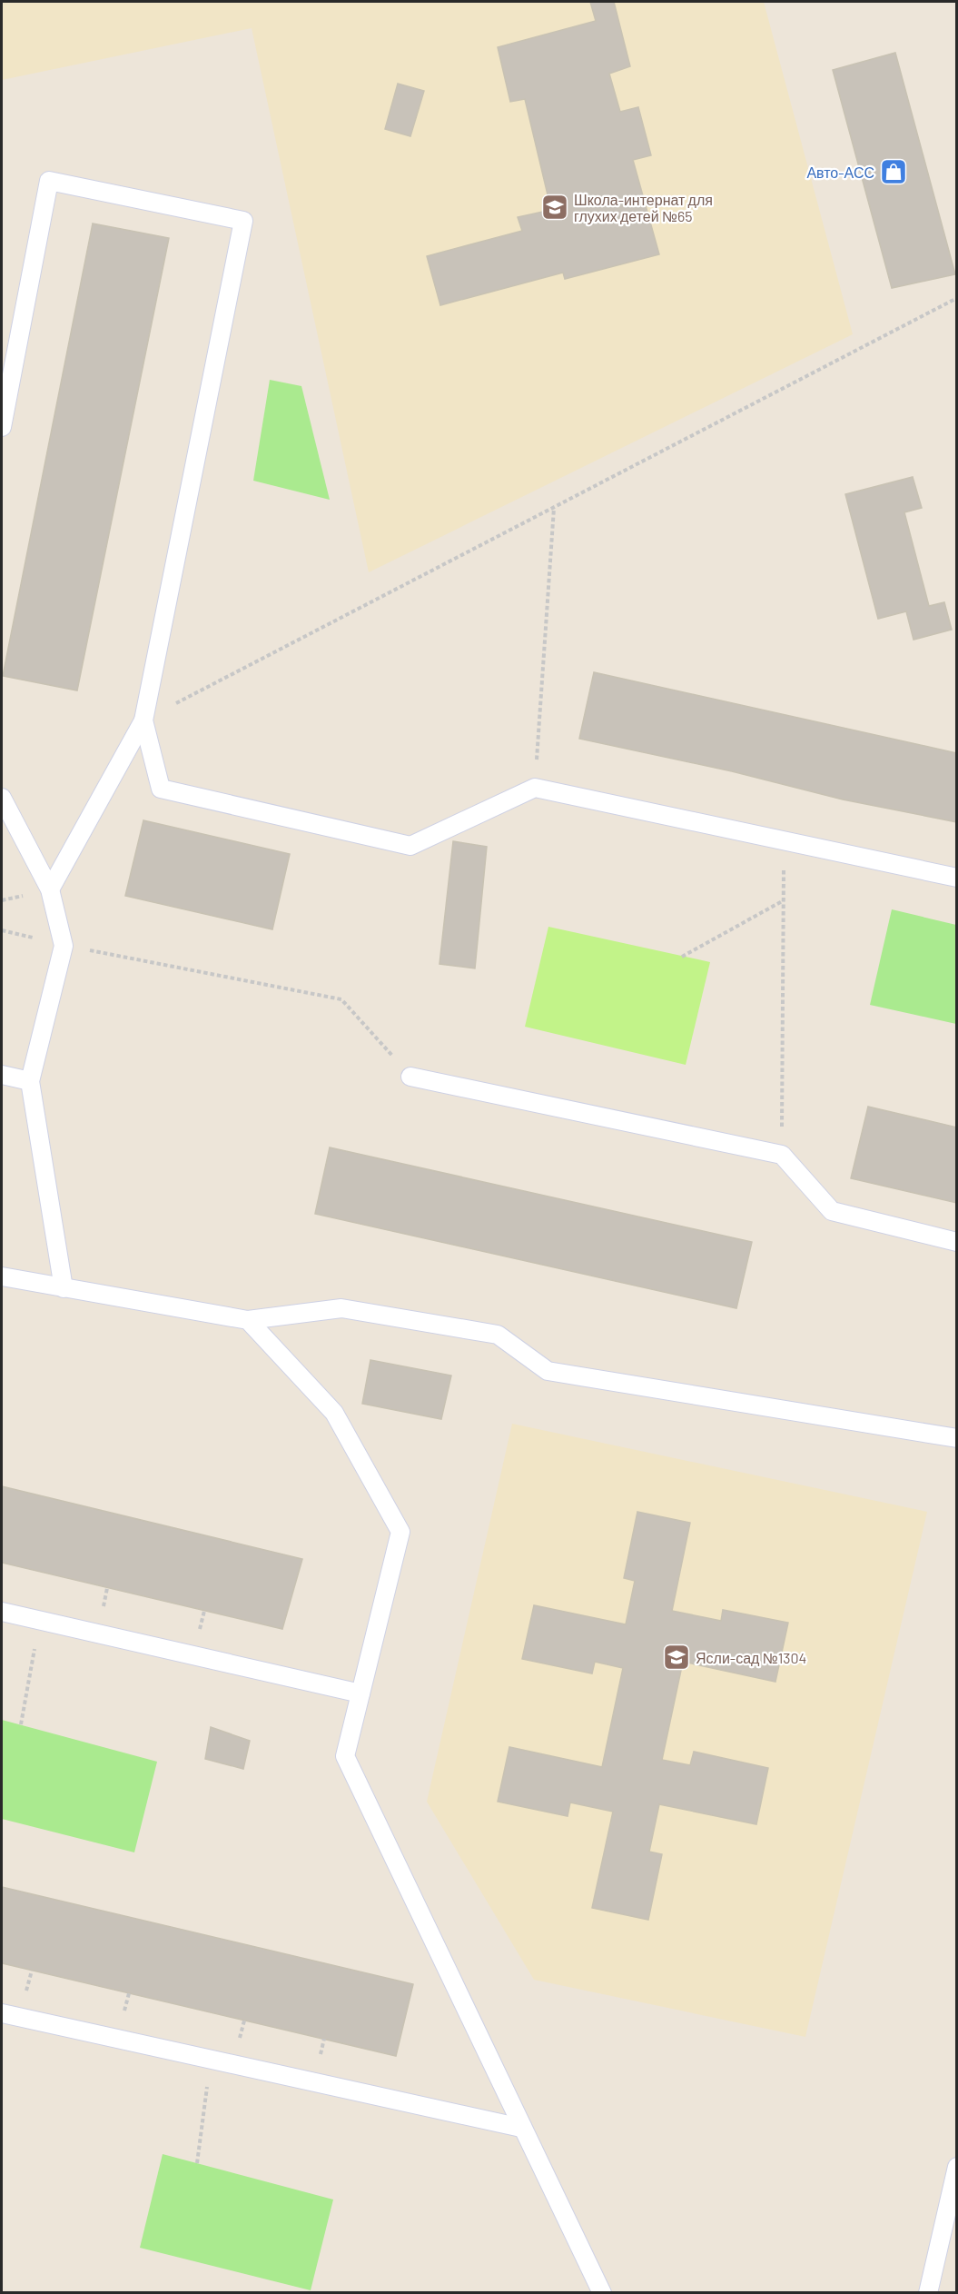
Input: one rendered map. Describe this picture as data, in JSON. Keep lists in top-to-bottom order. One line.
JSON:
{"places":{"shop":["Авто-АСС"],"school or university":["Школа-интернат для глухих детей №65","Ясли-сад №1304"]}}
